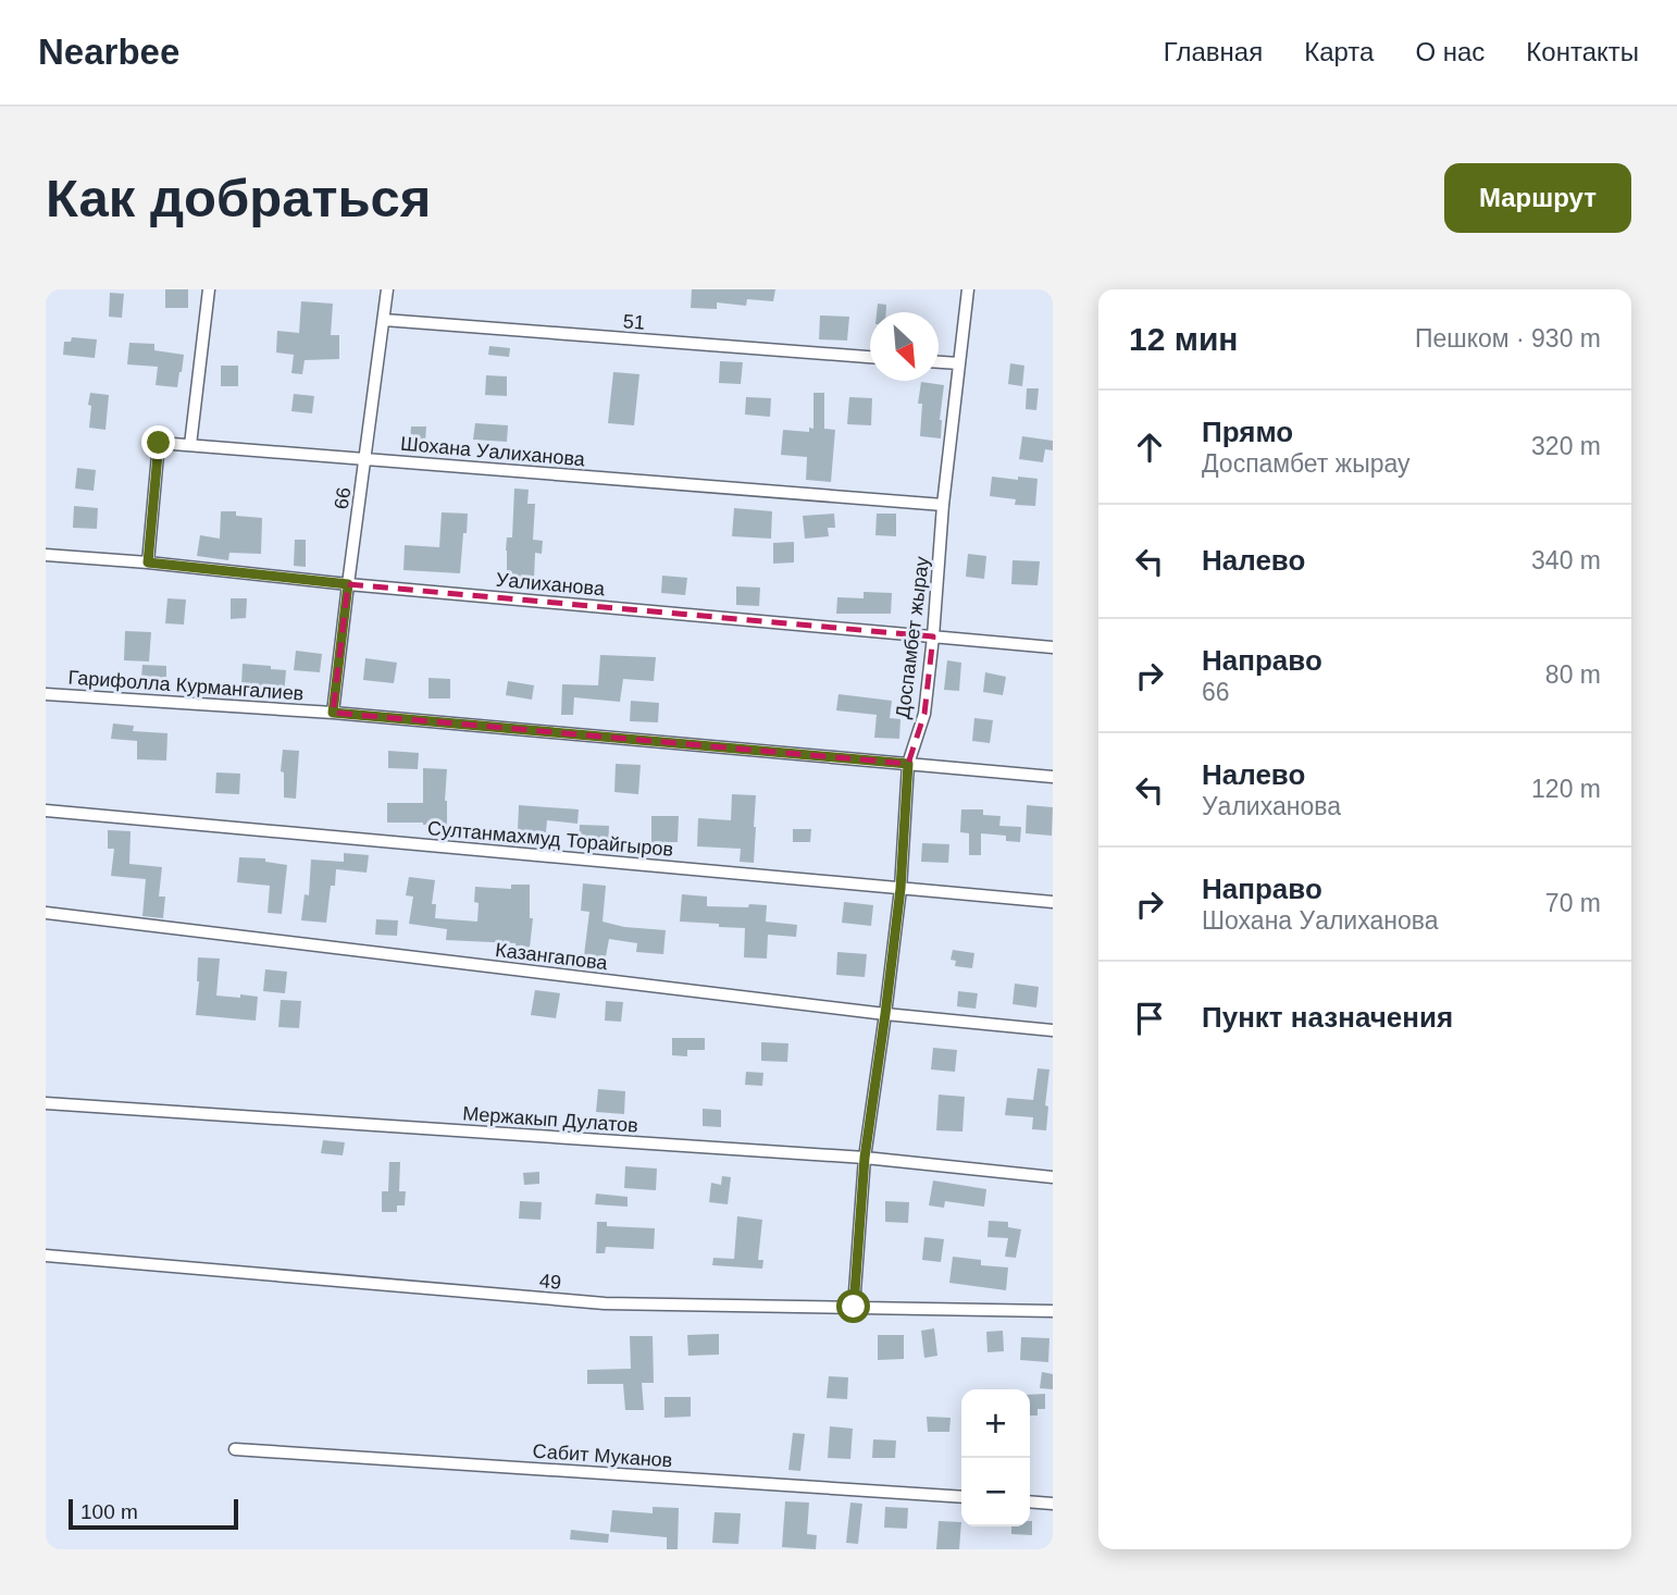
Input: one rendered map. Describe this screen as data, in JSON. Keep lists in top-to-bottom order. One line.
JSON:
{"streets":{"street":["51","Шохана Уалиханова","66","Уалиханова","Доспамбет жырау","Гарифолла Курмангалиев","Султанмахмуд Торайгыров","Казангапова","Мержакып Дулатов","49","Сабит Муканов"]},"crossings":[["51","66"],["Шохана Уалиханова","66"],["Шохана Уалиханова","Уалиханова"],["Шохана Уалиханова","Доспамбет жырау"],["66","Уалиханова"],["66","Гарифолла Курмангалиев"],["Уалиханова","Доспамбет жырау"],["Доспамбет жырау","Гарифолла Курмангалиев"],["Доспамбет жырау","Султанмахмуд Торайгыров"],["Доспамбет жырау","Казангапова"],["Доспамбет жырау","Мержакып Дулатов"],["Доспамбет жырау","49"]],"scale_bar":"100 m","north":"bottom right","page":{"header":"Nearbee","nav":["Главная","Карта","О нас","Контакты"],"buttons":"Маршрут","title":"Как добраться","heading":["12 мин","Пешком · 930 m"],"list":[["Прямо","Доспамбет жырау","320 m"],["Налево","340 m"],["Направо","66","80 m"],["Налево","Уалиханова","120 m"],["Направо","Шохана Уалиханова","70 m"],"Пункт назначения"],"map_buttons":["+","−"],"scale":"100 m"}}
